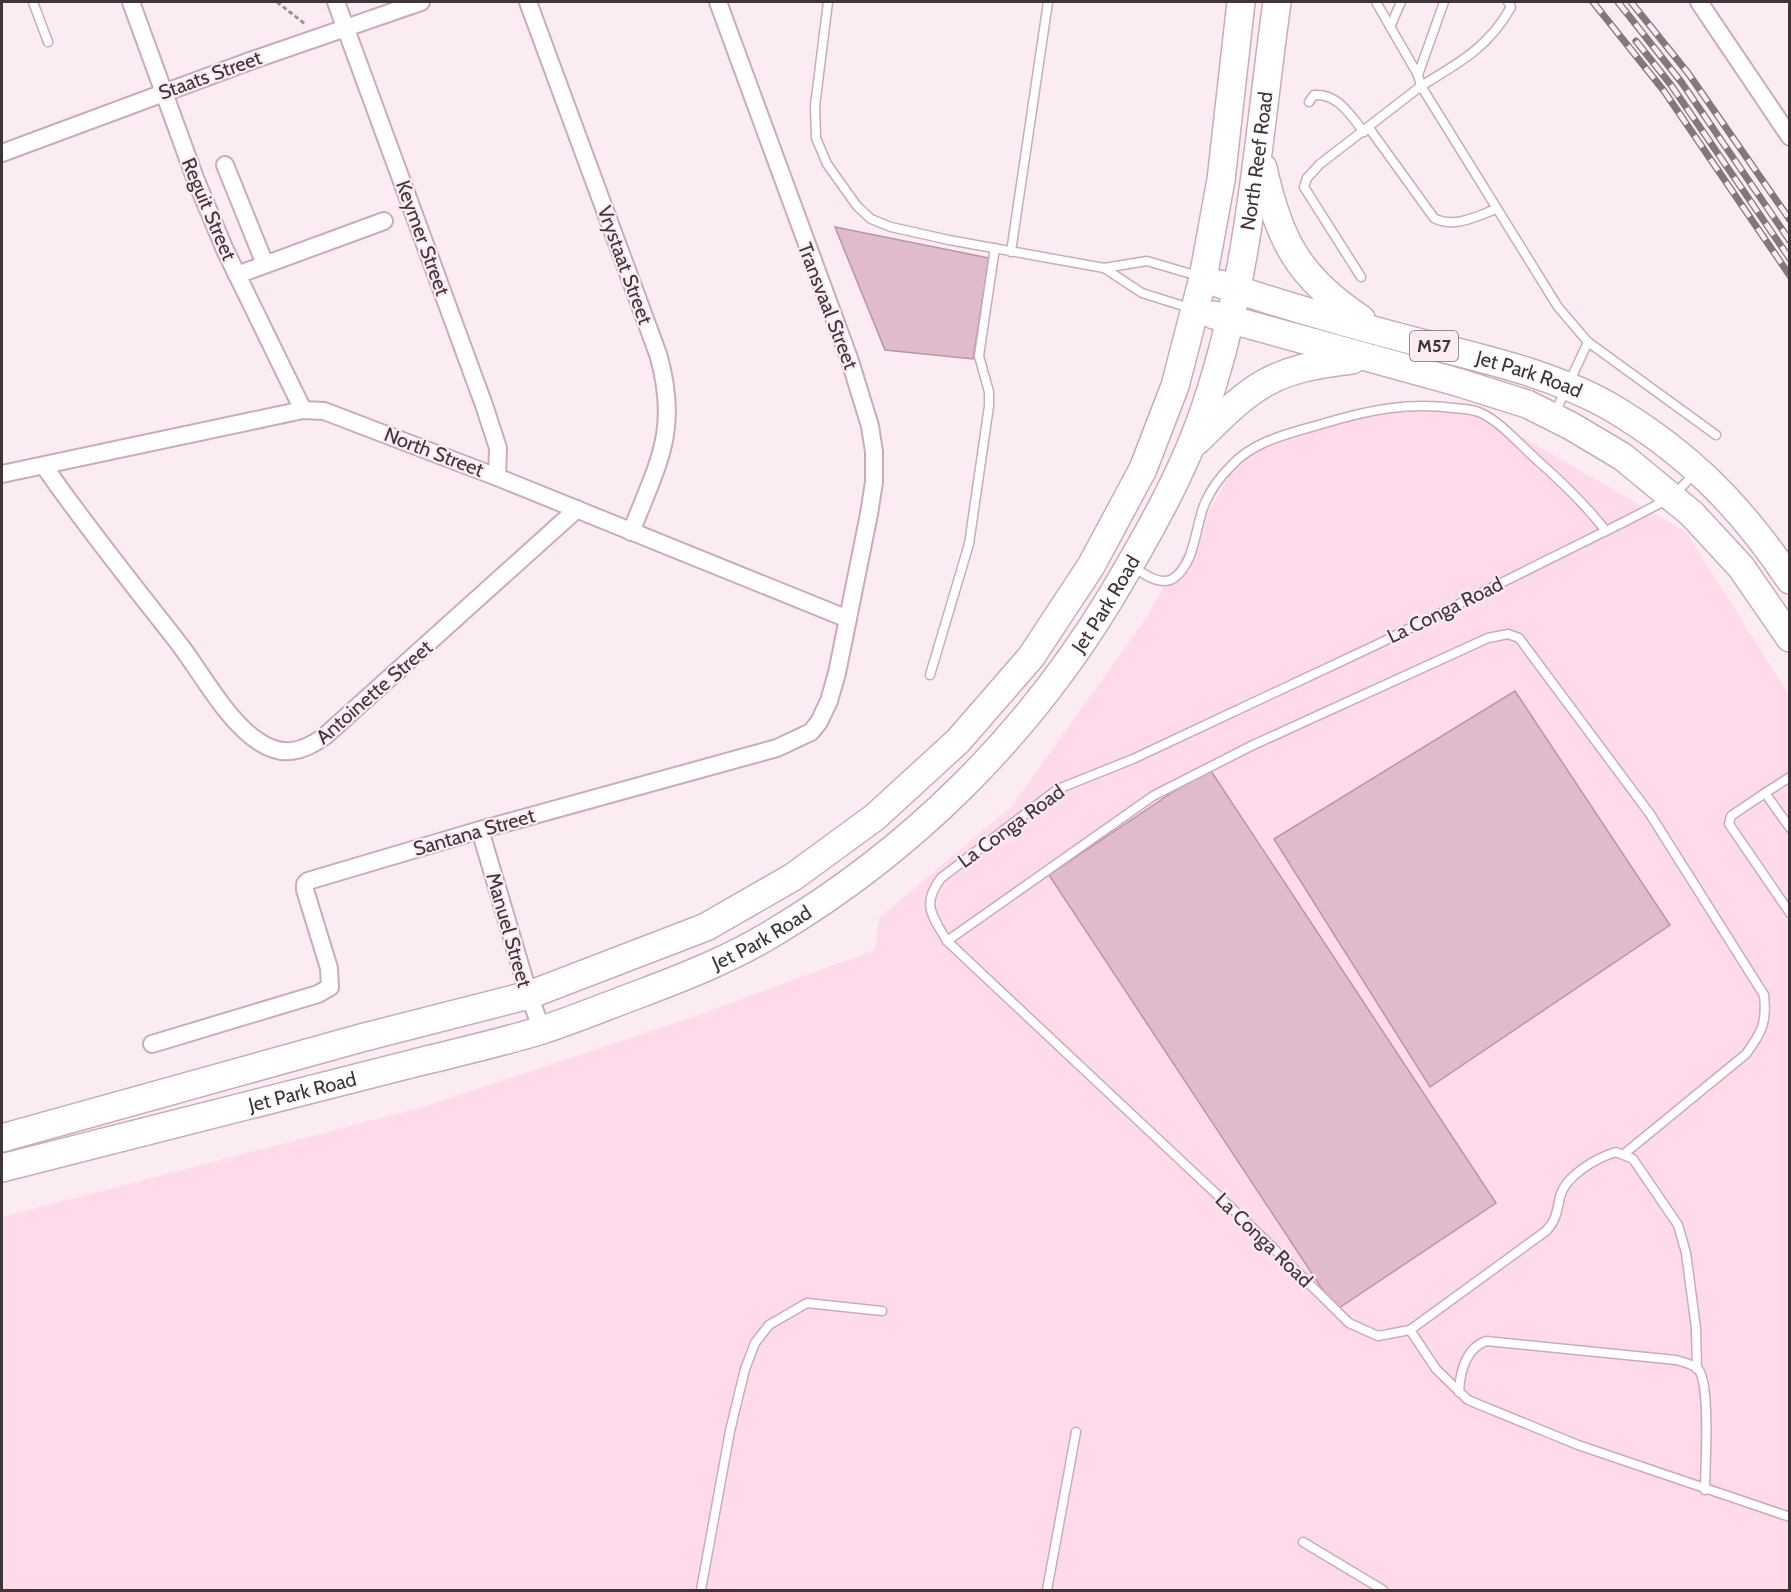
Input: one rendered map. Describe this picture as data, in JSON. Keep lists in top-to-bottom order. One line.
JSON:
{"streets":{"main road":["North Reef Road","M57","Jet Park Road"],"street":["Staats Street","Reguit Street","Keymer Street","Vrystaat Street","Transvaal Street","North Street","Antoinette Street","Santana Street","Manuel Street"],"lane":["La Conga Road"]},"crossings":[["Staats Street","Reguit Street"],["Staats Street","Keymer Street"],["North Reef Road","Jet Park Road"],["Reguit Street","North Street"],["Keymer Street","North Street"],["Vrystaat Street","North Street"],["Transvaal Street","North Street"],["Transvaal Street","Santana Street"],["Jet Park Road","La Conga Road"],["Jet Park Road","Manuel Street"],["North Street","Antoinette Street"],["North Street","Santana Street"],["Santana Street","Manuel Street"]]}
